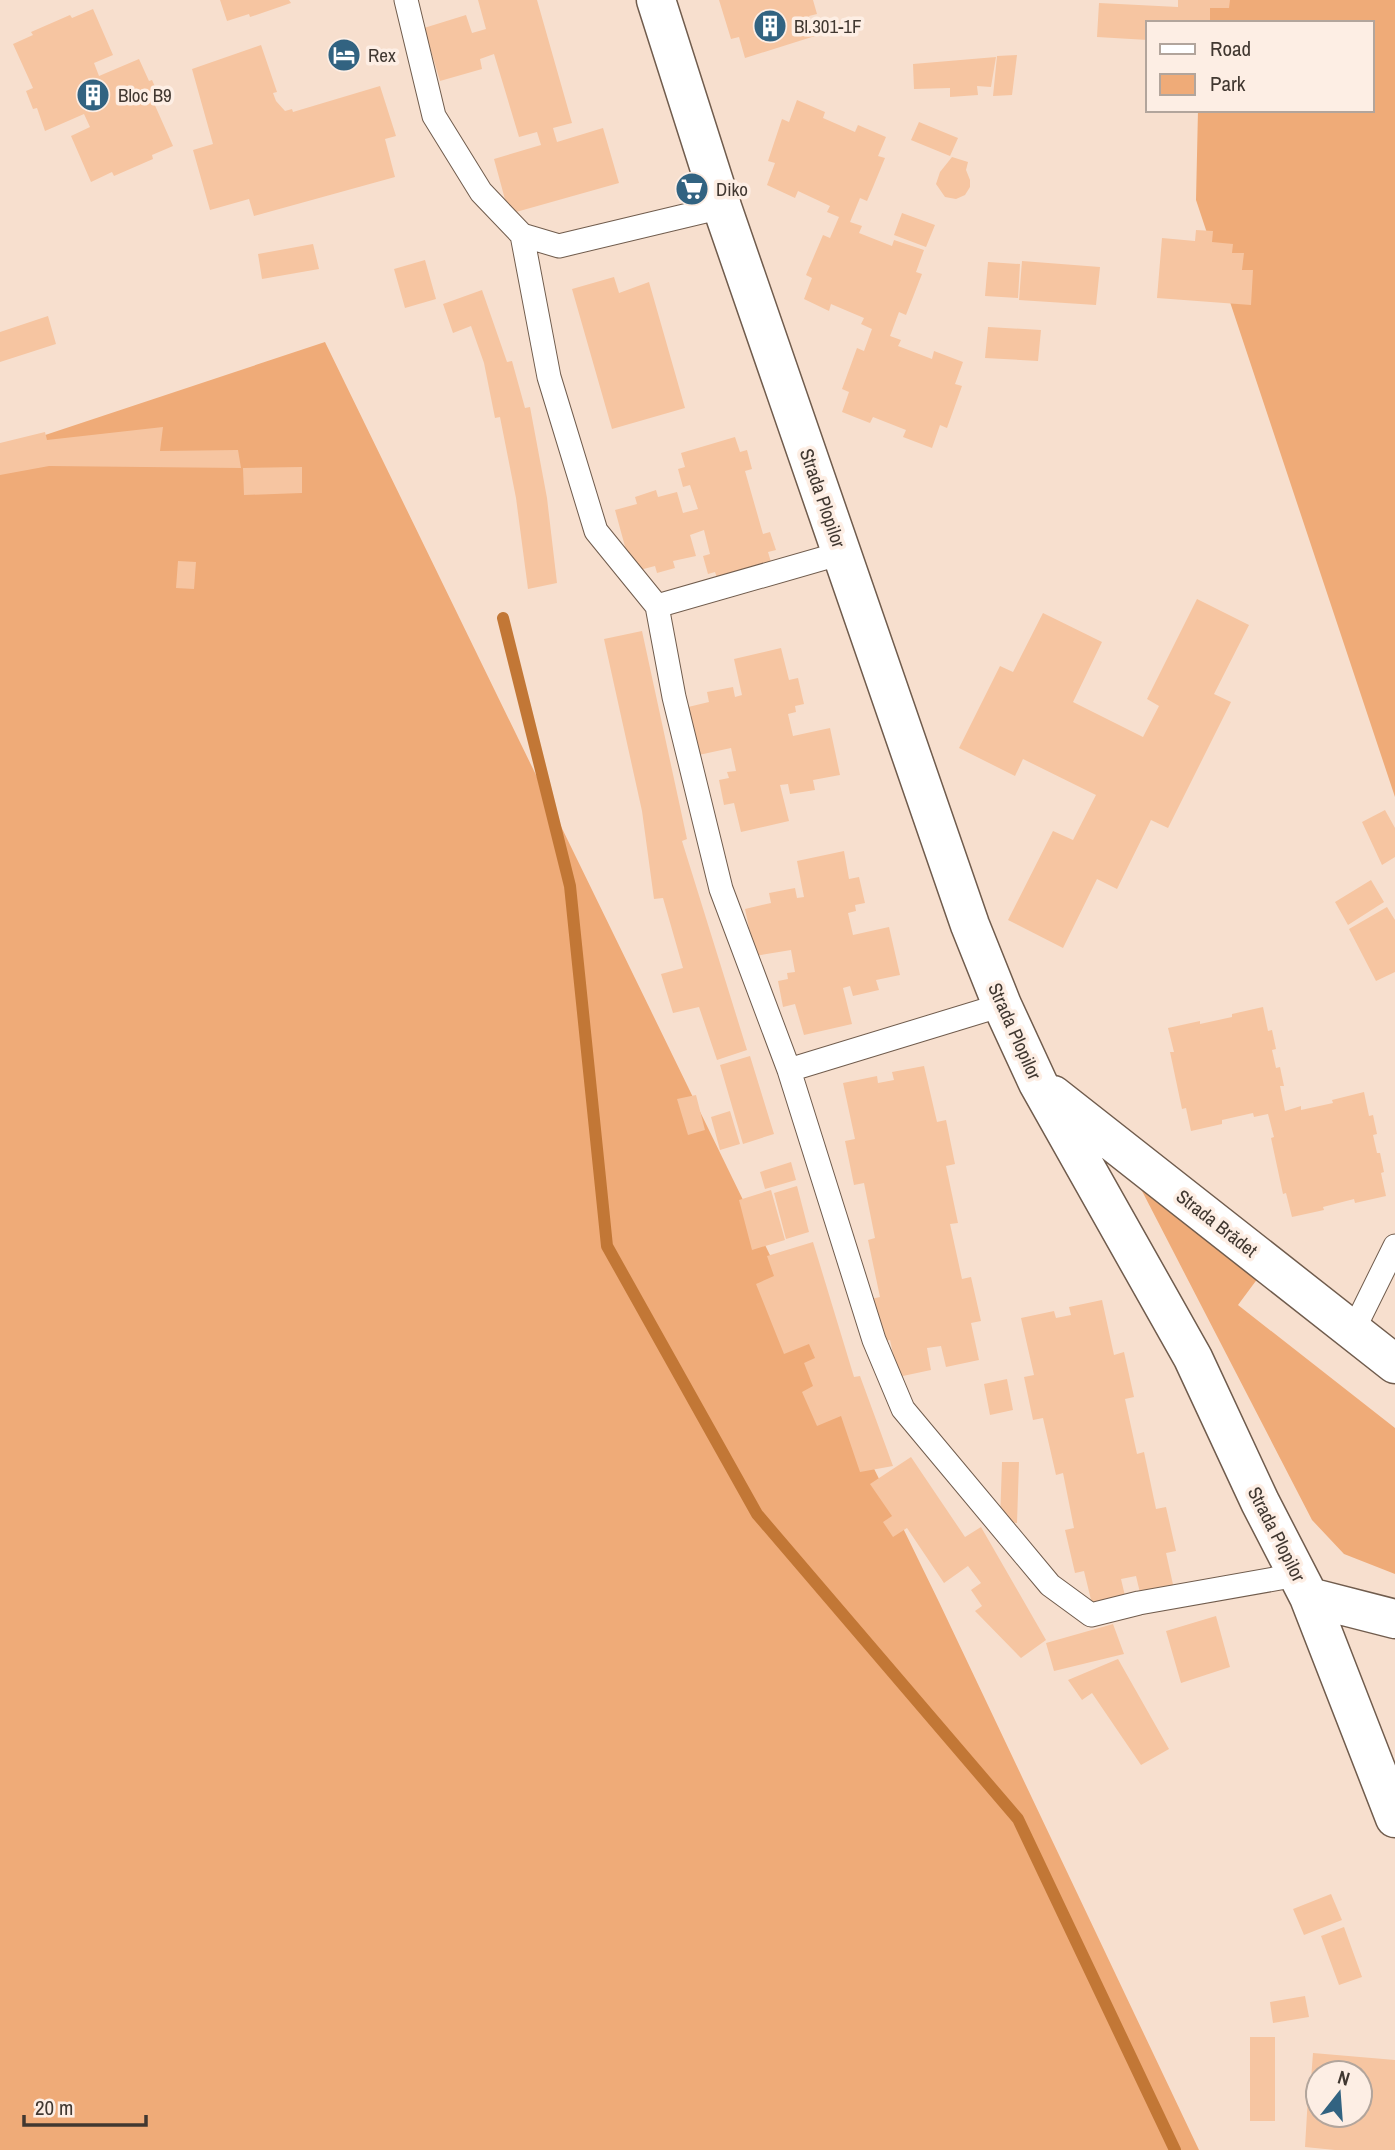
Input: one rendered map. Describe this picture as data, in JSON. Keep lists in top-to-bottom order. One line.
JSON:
{"streets":{"street":["Strada Plopilor","Strada Brădet"]},"crossings":[["Strada Plopilor","Strada Brădet"]],"places":{"building":["Bl.301-1F","Bloc B9"],"hotel":["Rex"],"supermarket":["Diko"]},"legend":["Road","Park"],"scale_bar":"20 m","north":"top"}
